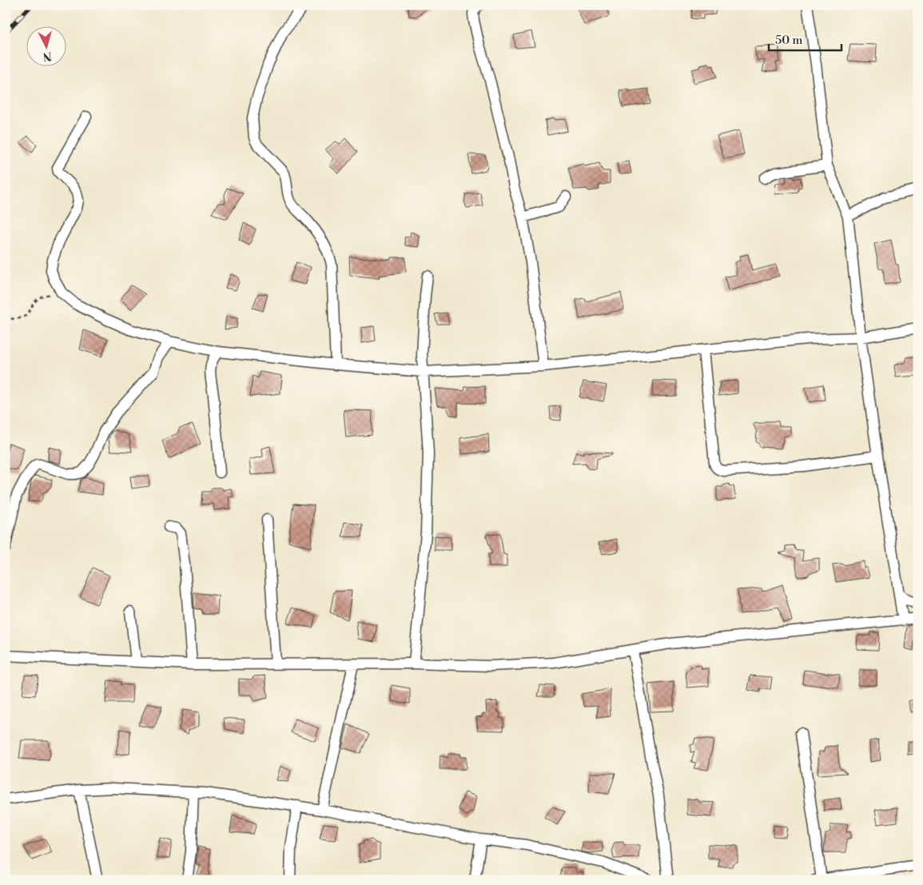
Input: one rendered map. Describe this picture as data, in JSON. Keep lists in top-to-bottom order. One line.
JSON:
{"scale_bar":"50 m","north":"bottom"}
